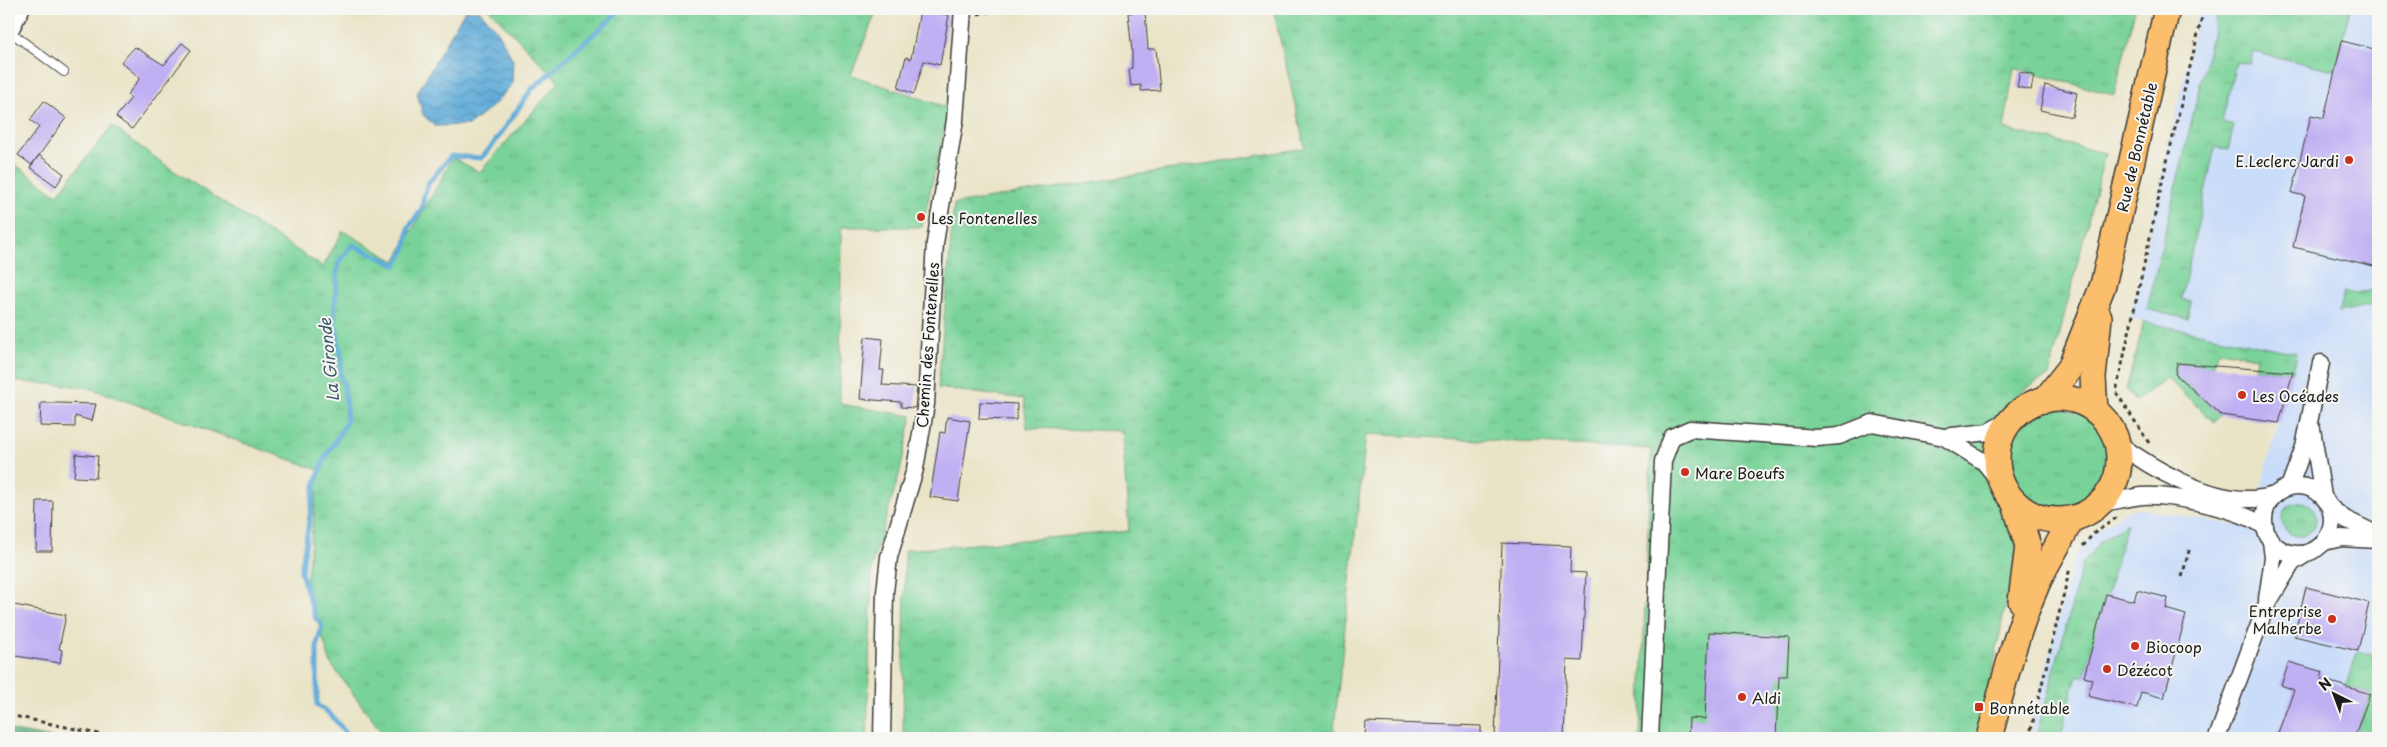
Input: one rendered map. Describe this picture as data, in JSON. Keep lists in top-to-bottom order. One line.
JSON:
{"streets":{"main road":["Rue de Bonnétable"],"street":["Chemin des Fontenelles"]},"water":["La Gironde"],"places":{"other":["E.Leclerc Jardi","Les Fontenelles","Les Océades","Mare Boeufs","Entreprise Malherbe","Biocoop","Dézécot","Aldi"],"transit":["Bonnétable"]},"north":"top left"}
